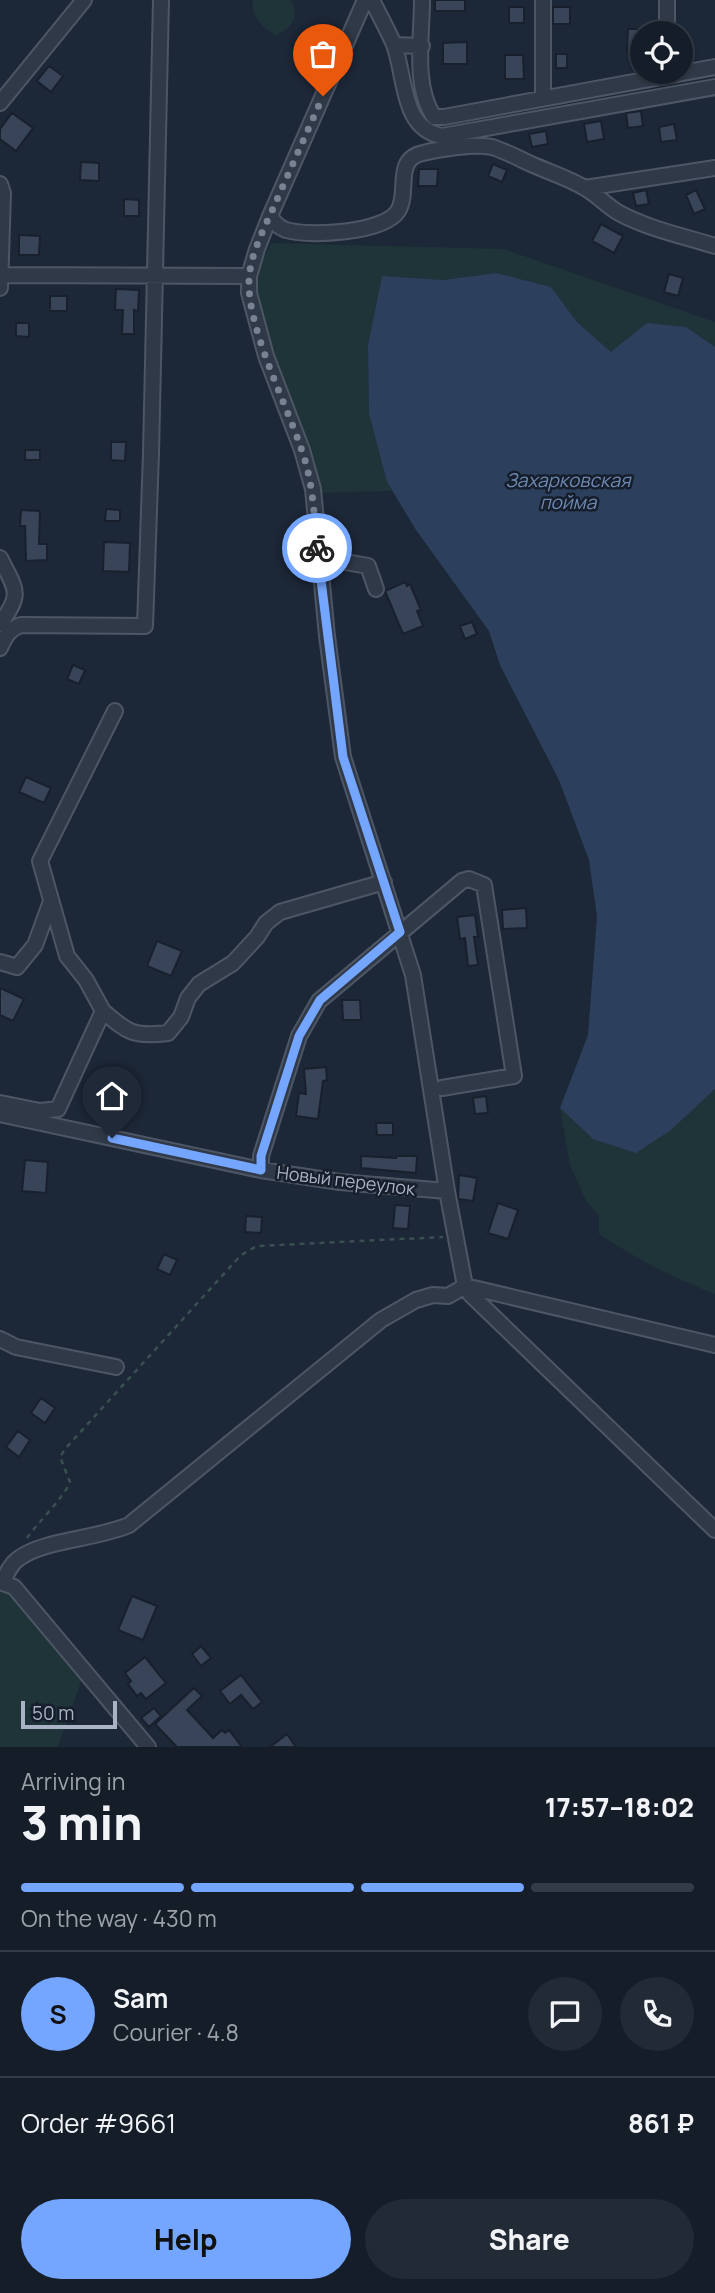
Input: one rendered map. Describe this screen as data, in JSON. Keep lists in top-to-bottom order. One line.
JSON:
{"streets":{"street":["Новый переулок"]},"water":["Захарковская пойма"],"scale_bar":"50 m","page":{"scale":"50 m","heading":["3 min","Arriving in","17:57–18:02"],"panel":["Sam","Courier · 4.8","Order #9661","861 ₽"],"bar":"On the way · 430 m","round":"S","buttons":["Help","Share"]}}
